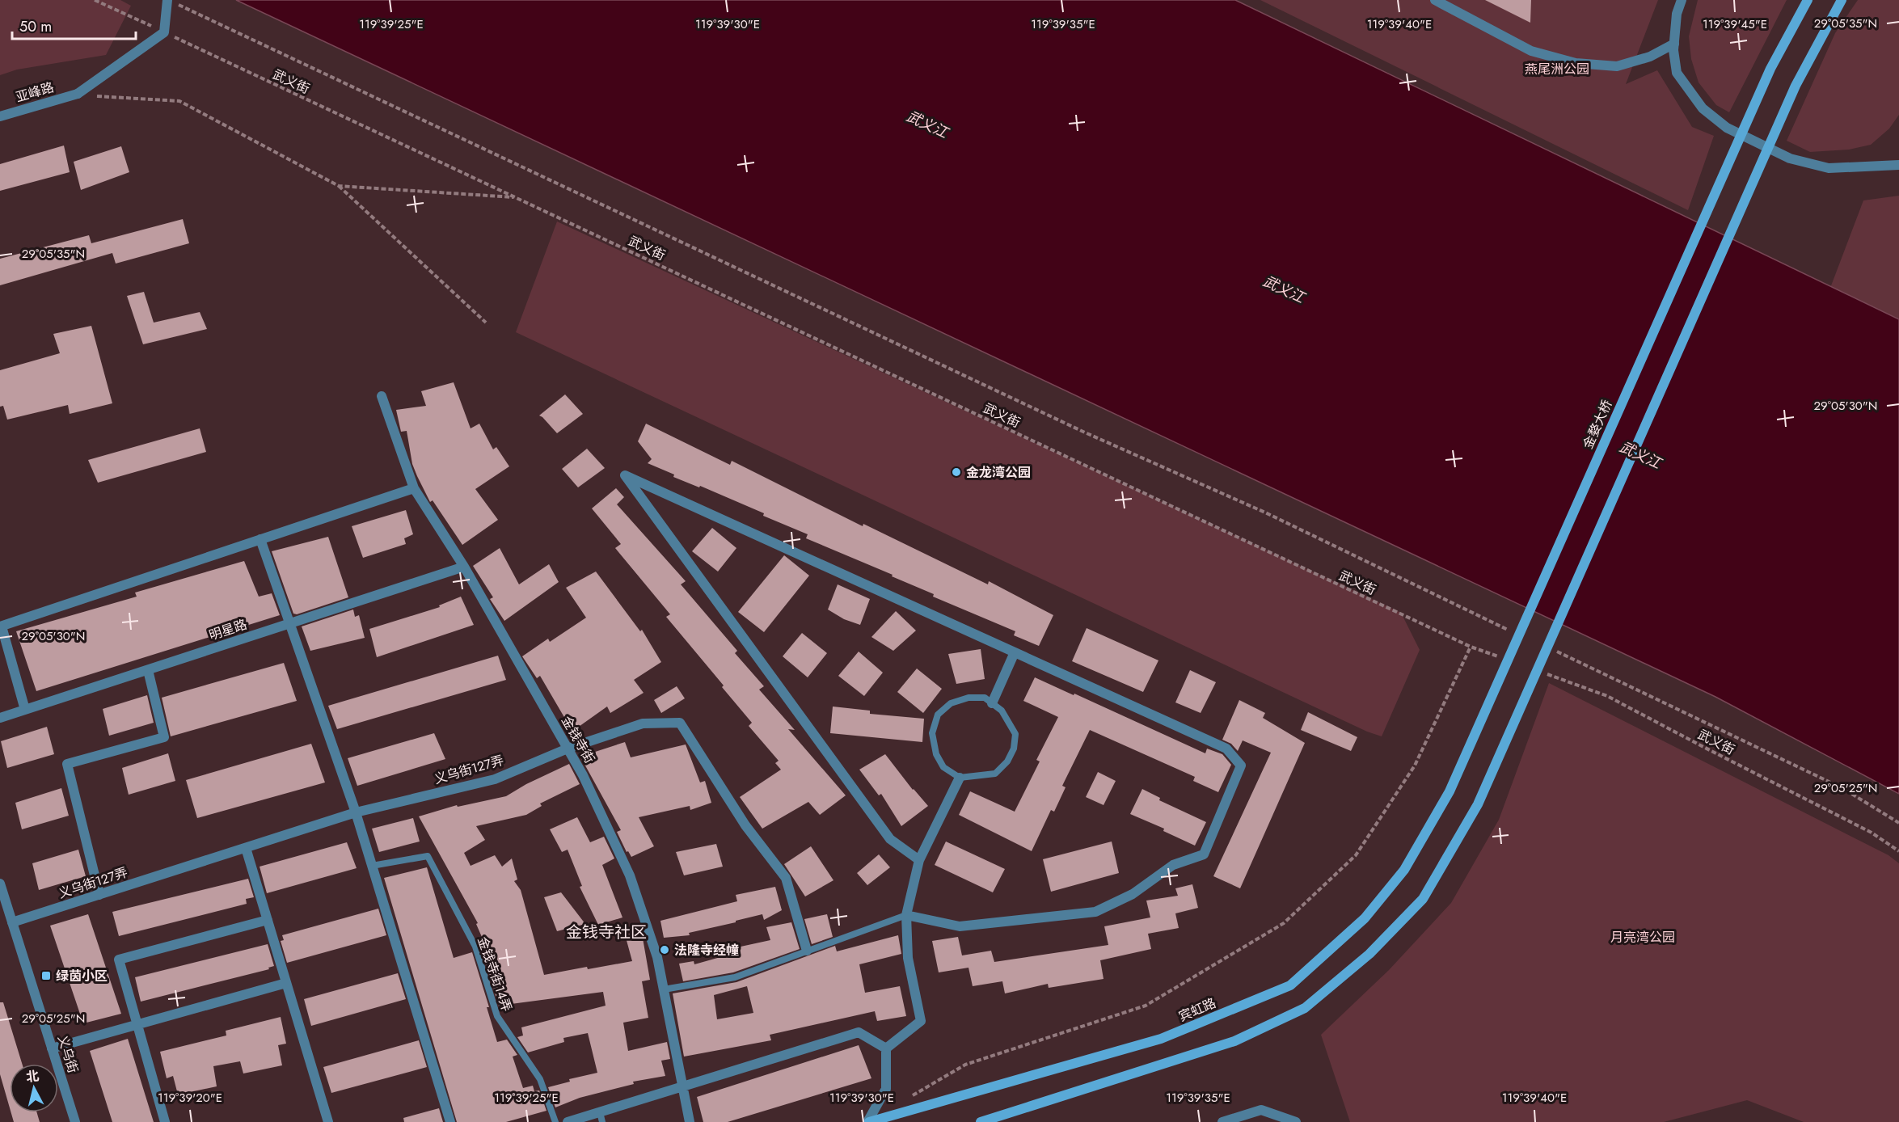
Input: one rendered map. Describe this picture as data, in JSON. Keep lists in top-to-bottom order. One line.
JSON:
{"streets":{"main road":["金婺大桥","宾虹路"],"street":["亚峰路","明星路","金钱寺街","义乌街127弄","义乌街"],"lane":["金钱寺街14弄"],"path":["武义街"]},"crossings":[["武义街","亚峰路"],["金婺大桥","宾虹路"],["明星路","金钱寺街"],["金钱寺街","义乌街127弄"],["义乌街127弄","义乌街"]],"districts":["金钱寺社区"],"water":["武义江"],"parks":["燕尾洲公园","月亮湾公园"],"places":{"other":["金龙湾公园","法隆寺经幢"],"transit":["绿茵小区"]},"scale_bar":"50 m","north":"top","coordinates":["29°05'35\"N","119°39'25\"E","119°39'30\"E","119°39'35\"E","119°39'40\"E","119°39'45\"E","29°05'30\"N","29°05'25\"N","119°39'20\"E"]}
